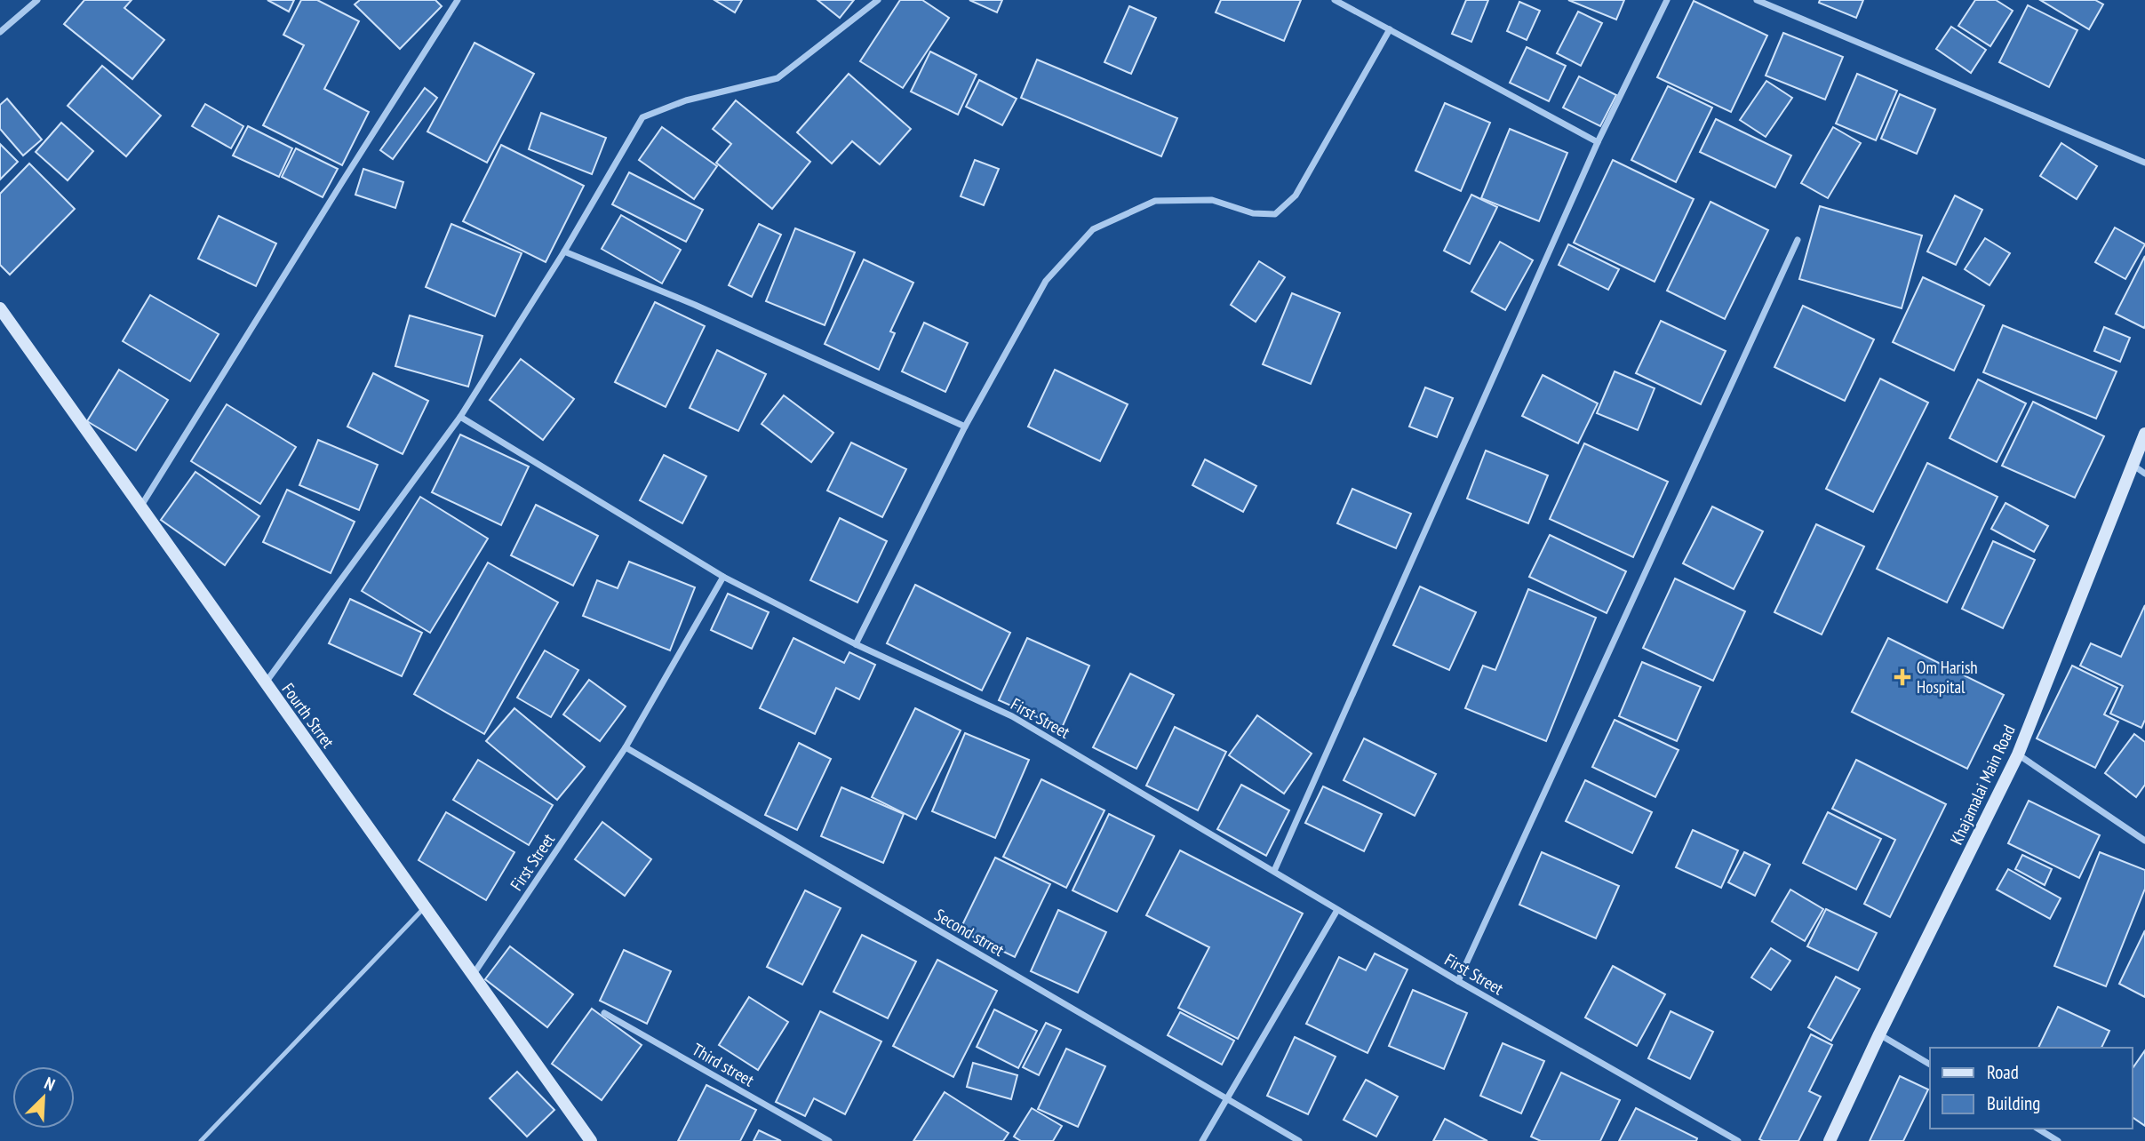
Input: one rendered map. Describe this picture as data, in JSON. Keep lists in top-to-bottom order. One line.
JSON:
{"streets":{"street":["Fourth Strret","First Street","Khajamalai Main Road","Second strret","Third street"]},"crossings":[["Fourth Strret","First Street"],["First Street","Second strret"]],"places":{"health":["Om Harish Hospital"]},"legend":["Road","Building"],"north":"top right"}
